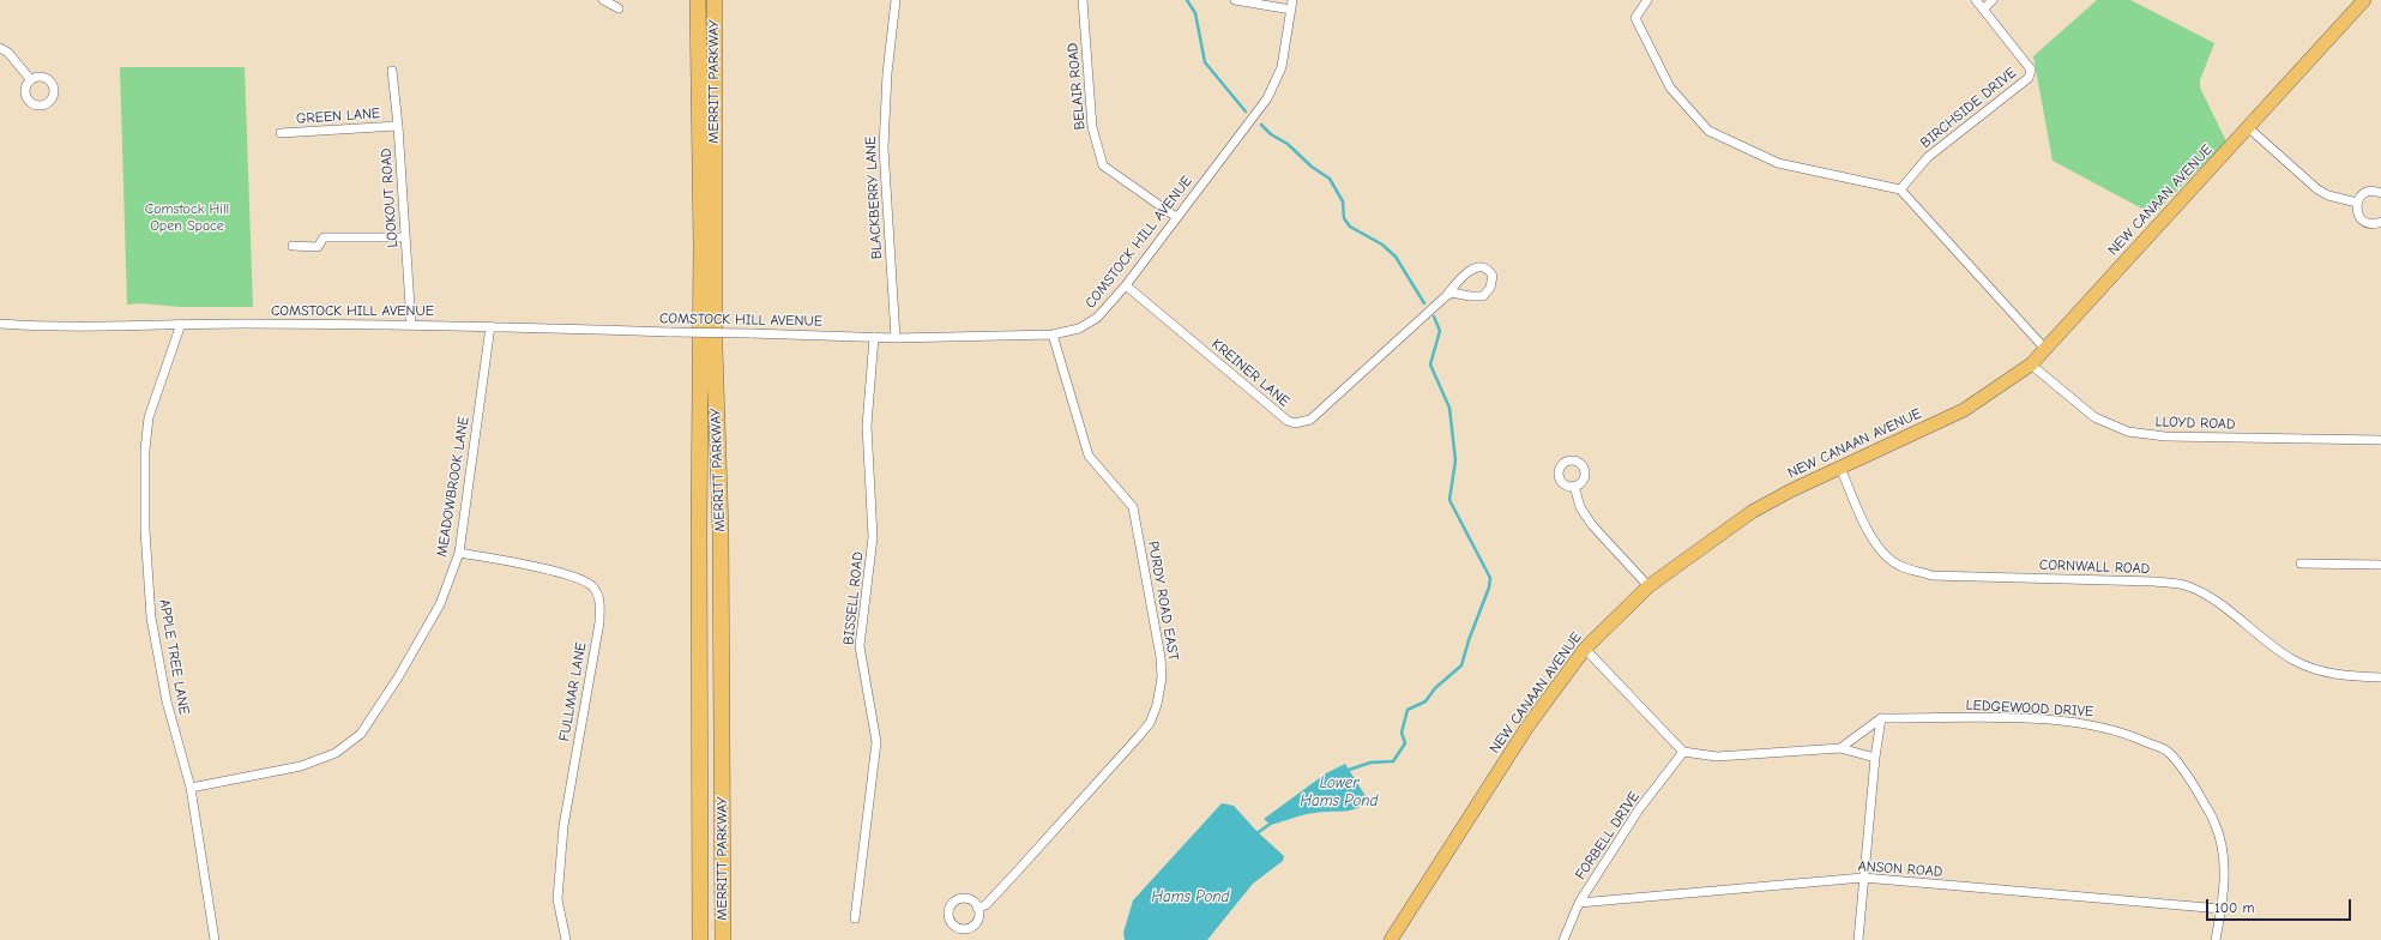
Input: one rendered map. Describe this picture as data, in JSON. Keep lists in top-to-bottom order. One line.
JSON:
{"streets":{"highway":["MERRITT PARKWAY"],"main road":["NEW CANAAN AVENUE"],"street":["BELAIR ROAD","BIRCHSIDE DRIVE","GREEN LANE","LOOKOUT ROAD","BLACKBERRY LANE","COMSTOCK HILL AVENUE","KREINER LANE","LLOYD ROAD","MEADOWBROOK LANE","CORNWALL ROAD","BISSELL ROAD","PURDY ROAD EAST","APPLE TREE LANE","FULLMAR LANE","LEDGEWOOD DRIVE","FORBELL DRIVE","ANSON ROAD"]},"crossings":[["BELAIR ROAD","COMSTOCK HILL AVENUE"],["GREEN LANE","LOOKOUT ROAD"],["LOOKOUT ROAD","COMSTOCK HILL AVENUE"],["BLACKBERRY LANE","COMSTOCK HILL AVENUE"],["NEW CANAAN AVENUE","LLOYD ROAD"],["NEW CANAAN AVENUE","CORNWALL ROAD"],["COMSTOCK HILL AVENUE","KREINER LANE"],["COMSTOCK HILL AVENUE","MEADOWBROOK LANE"],["COMSTOCK HILL AVENUE","BISSELL ROAD"],["COMSTOCK HILL AVENUE","PURDY ROAD EAST"],["COMSTOCK HILL AVENUE","APPLE TREE LANE"],["MEADOWBROOK LANE","APPLE TREE LANE"],["MEADOWBROOK LANE","FULLMAR LANE"],["LEDGEWOOD DRIVE","ANSON ROAD"],["FORBELL DRIVE","ANSON ROAD"]],"water":["Lower Hams Pond","Hams Pond"],"parks":["Comstock Hill Open Space"],"scale_bar":"100 m"}
